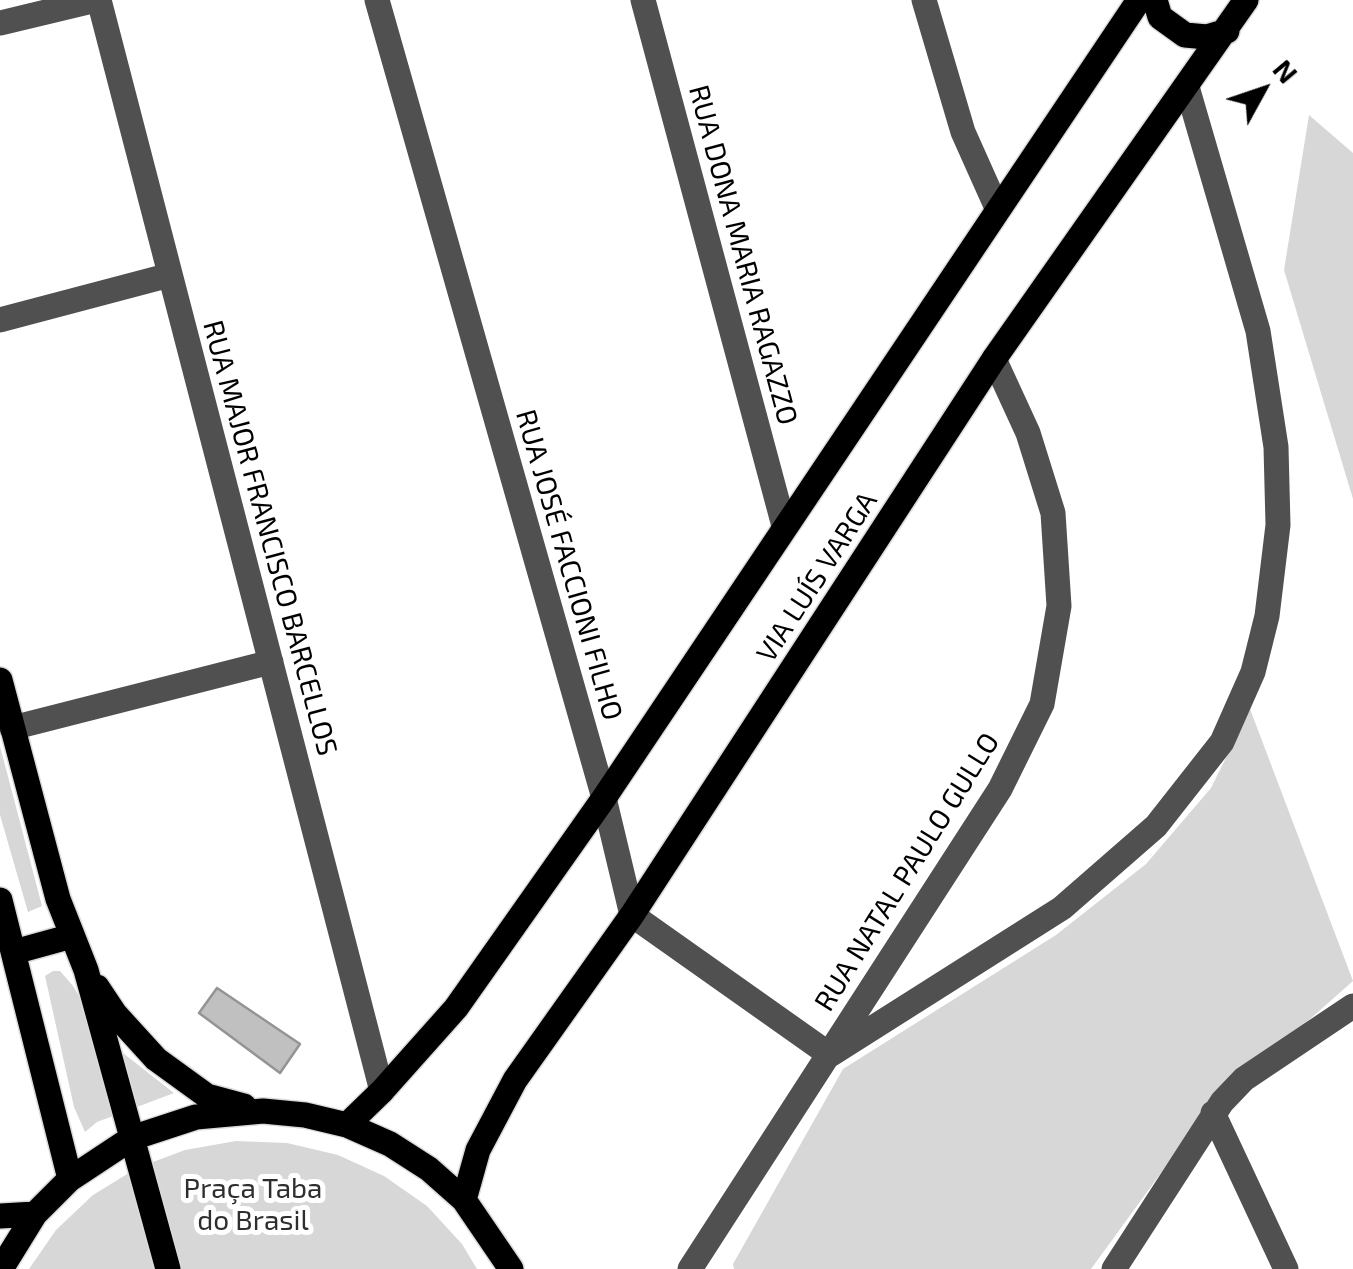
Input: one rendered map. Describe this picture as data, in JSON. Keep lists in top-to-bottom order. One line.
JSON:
{"streets":{"main road":["VIA LUÍS VARGA"],"street":["RUA DONA MARIA RAGAZZO","RUA MAJOR FRANCISCO BARCELLOS","RUA JOSÉ FACCIONI FILHO","RUA NATAL PAULO GULLO"]},"crossings":[["RUA DONA MARIA RAGAZZO","VIA LUÍS VARGA"],["RUA MAJOR FRANCISCO BARCELLOS","VIA LUÍS VARGA"],["RUA JOSÉ FACCIONI FILHO","VIA LUÍS VARGA"],["VIA LUÍS VARGA","RUA NATAL PAULO GULLO"]],"parks":["Praça Taba do Brasil"],"north":"top right"}
